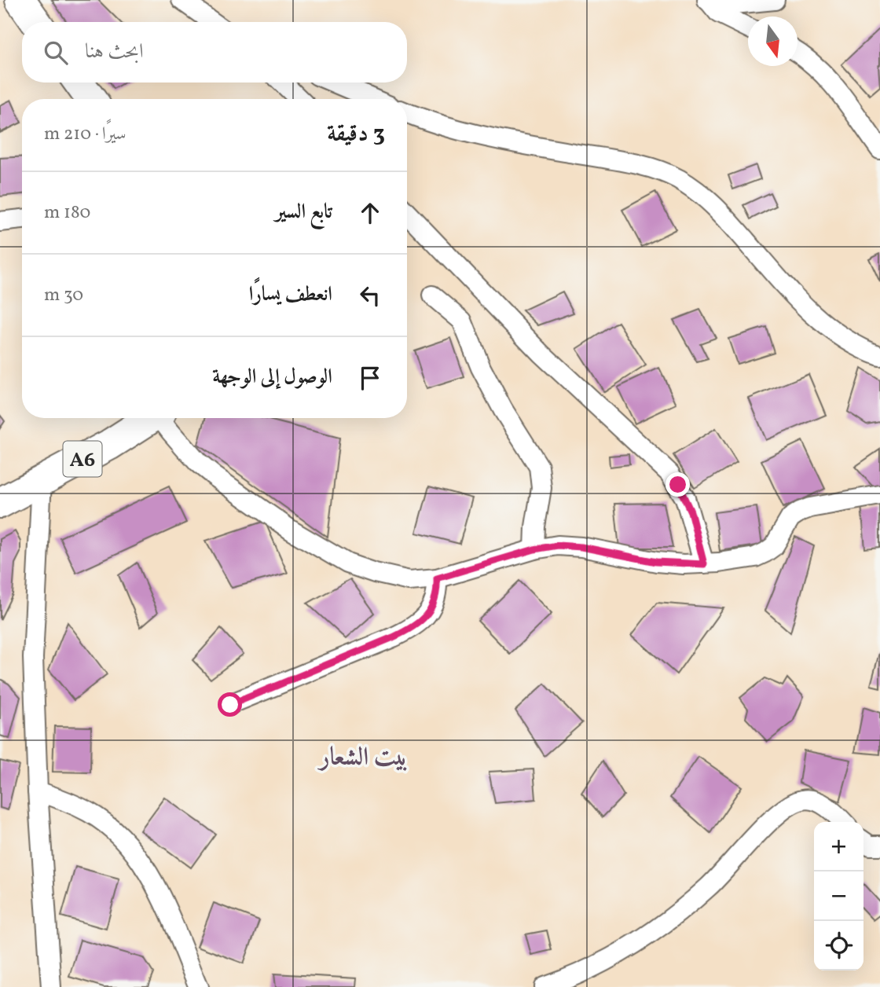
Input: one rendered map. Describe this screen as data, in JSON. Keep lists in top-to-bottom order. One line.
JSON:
{"streets":{"highway":["A6"]},"districts":["بيت الشعار"],"north":"bottom","page":{"search":"ابحث هنا","heading":["3 دقيقة","سيرًا · 210 m"],"list":[["تابع السير","180 m"],["انعطف يسارًا","30 m"],"الوصول إلى الوجهة"],"map_buttons":["+","−"]}}
